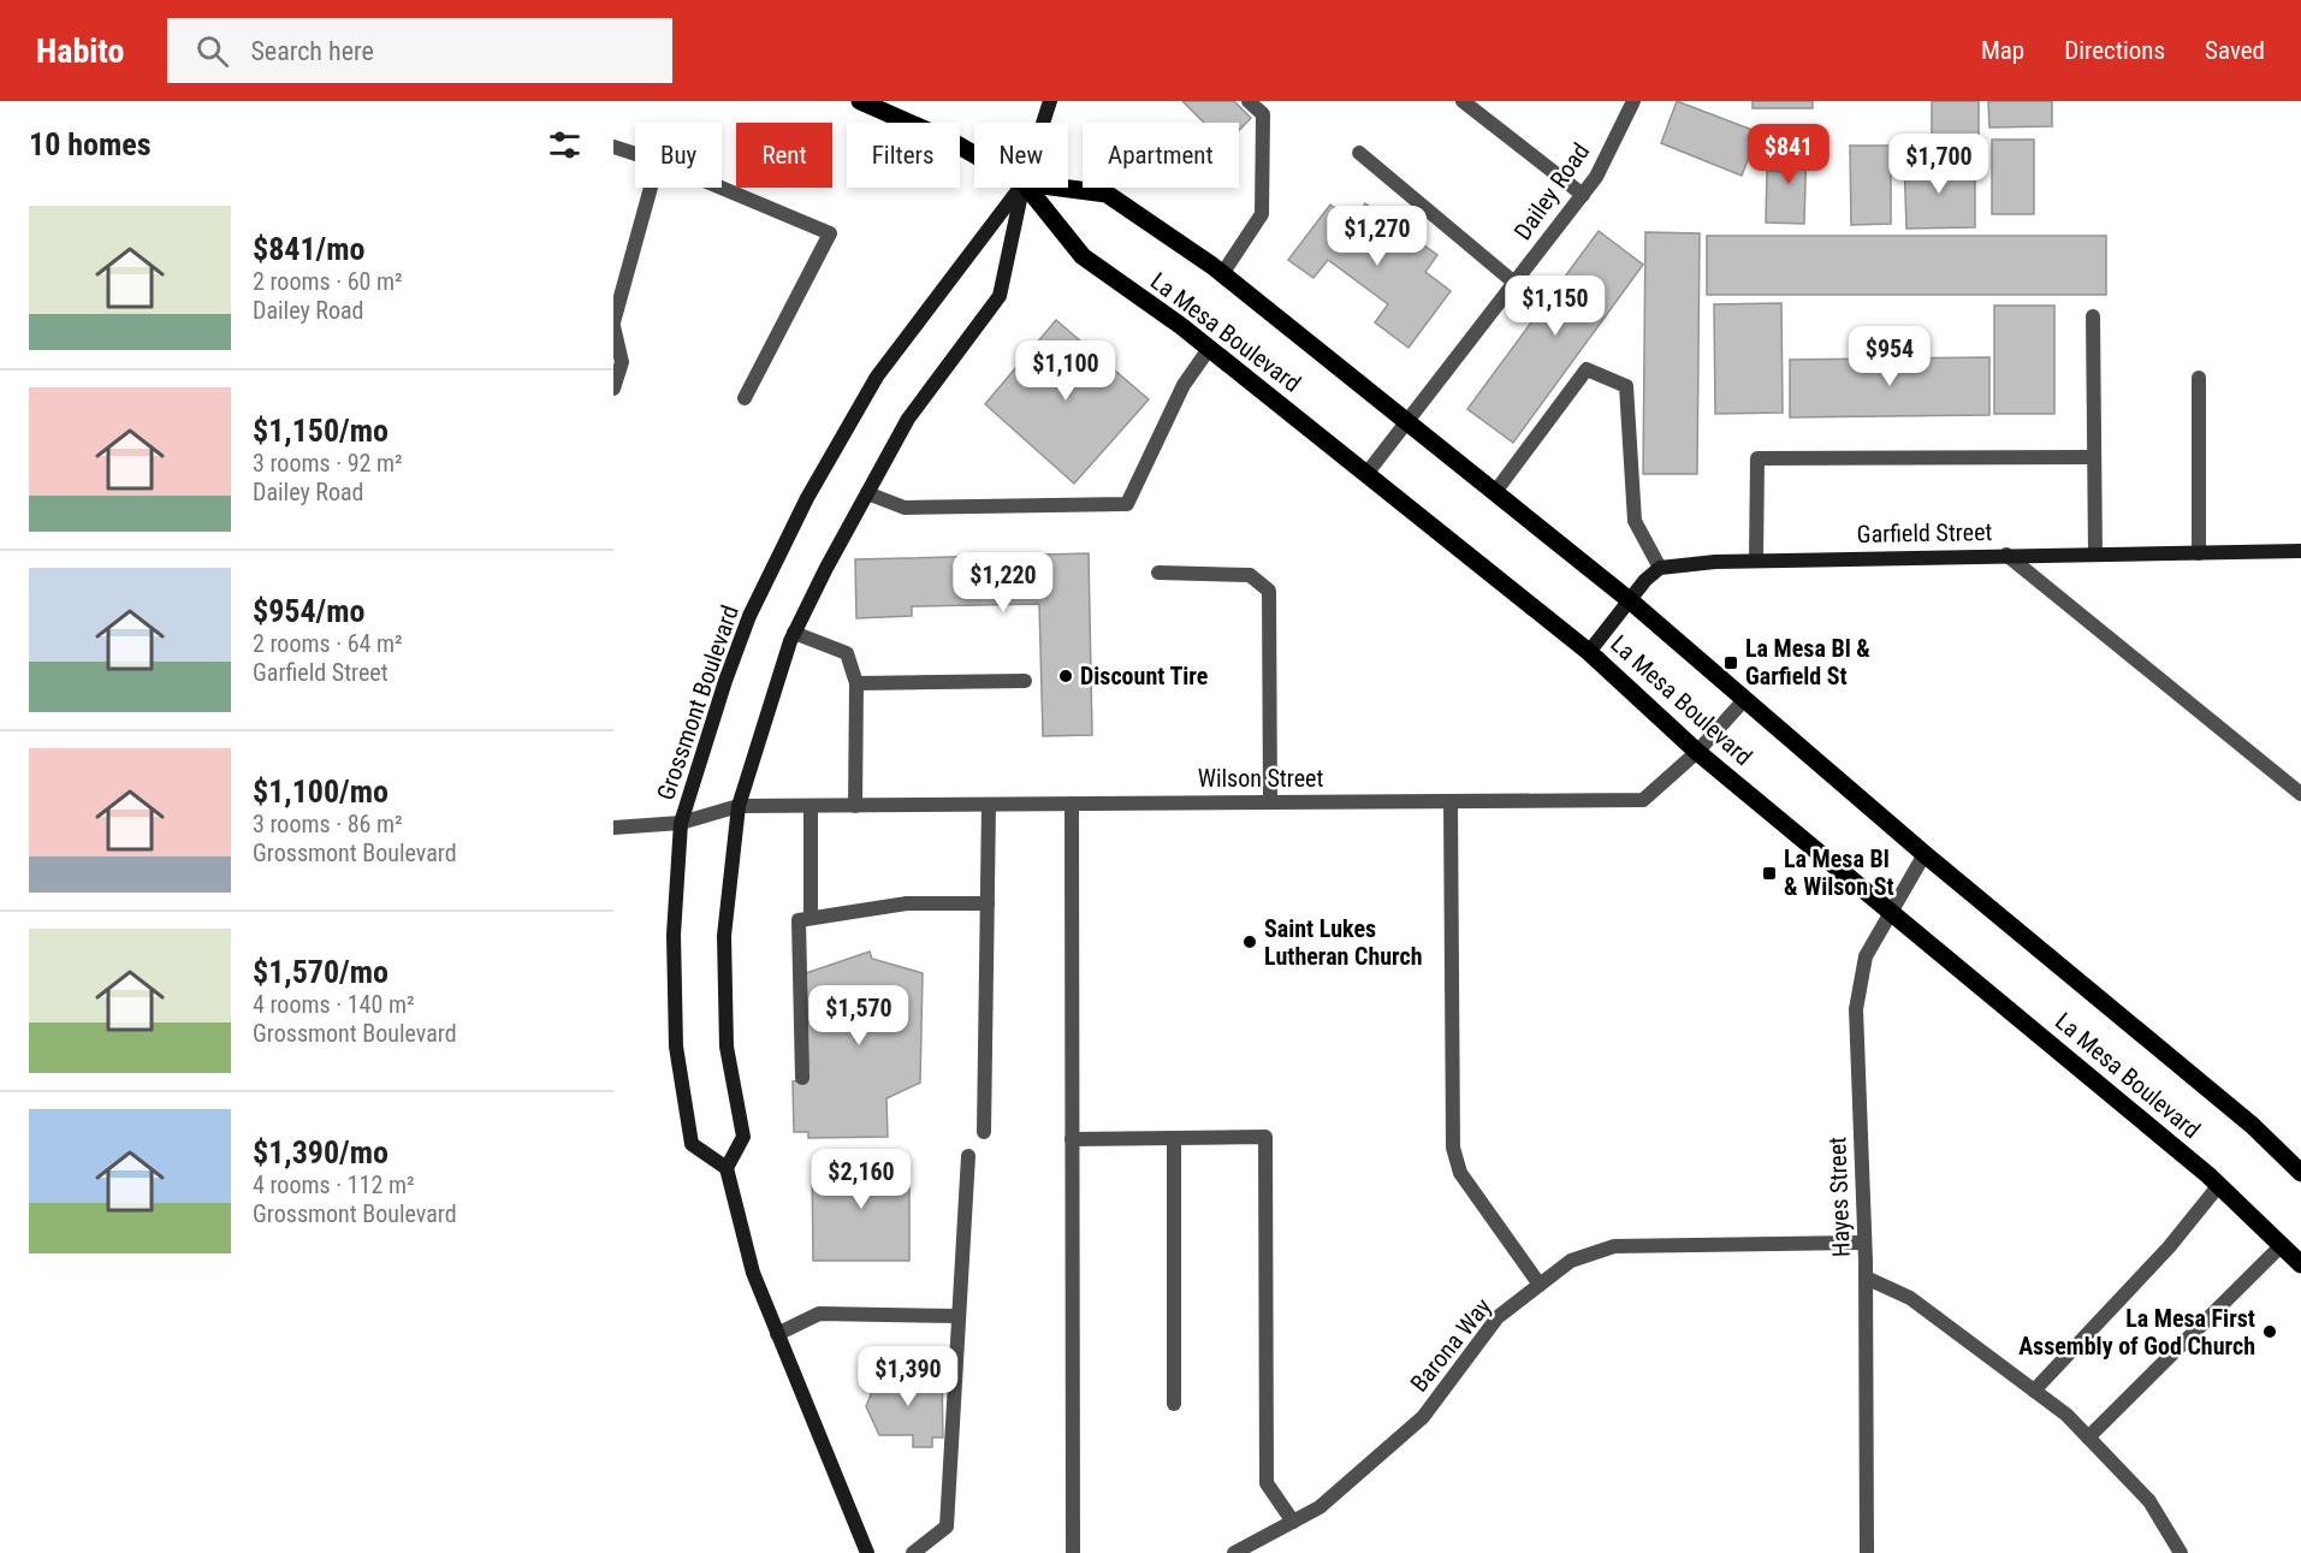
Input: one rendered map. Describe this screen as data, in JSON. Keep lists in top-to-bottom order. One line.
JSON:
{"streets":{"main road":["La Mesa Boulevard","Garfield Street","Grossmont Boulevard"],"street":["Dailey Road","Wilson Street","Hayes Street","Barona Way"]},"crossings":[["Dailey Road","La Mesa Boulevard"],["La Mesa Boulevard","Wilson Street"],["La Mesa Boulevard","Hayes Street"],["Grossmont Boulevard","Wilson Street"],["Hayes Street","Barona Way"]],"places":{"transit":["La Mesa Bl & Garfield St","La Mesa Bl & Wilson St"],"other":["Discount Tire","Saint Lukes Lutheran Church","La Mesa First Assembly of God Church"]},"page":{"header":"Habito","search":"Search here","nav":["Map","Directions","Saved"],"heading":"10 homes","chip":["Buy","Rent","Filters","New","Apartment"],"price":["$841","$1,700","$1,270","$1,150","$954","$1,100","$1,220","$1,570","$2,160","$1,390"],"list":[{"name":"$841/mo","note":"2 rooms · 60 m² · Dailey Road"},{"name":"$1,150/mo","note":"3 rooms · 92 m² · Dailey Road"},{"name":"$954/mo","note":"2 rooms · 64 m² · Garfield Street"},{"name":"$1,100/mo","note":"3 rooms · 86 m² · Grossmont Boulevard"},{"name":"$1,570/mo","note":"4 rooms · 140 m² · Grossmont Boulevard"},{"name":"$1,390/mo","note":"4 rooms · 112 m² · Grossmont Boulevard"}]}}
